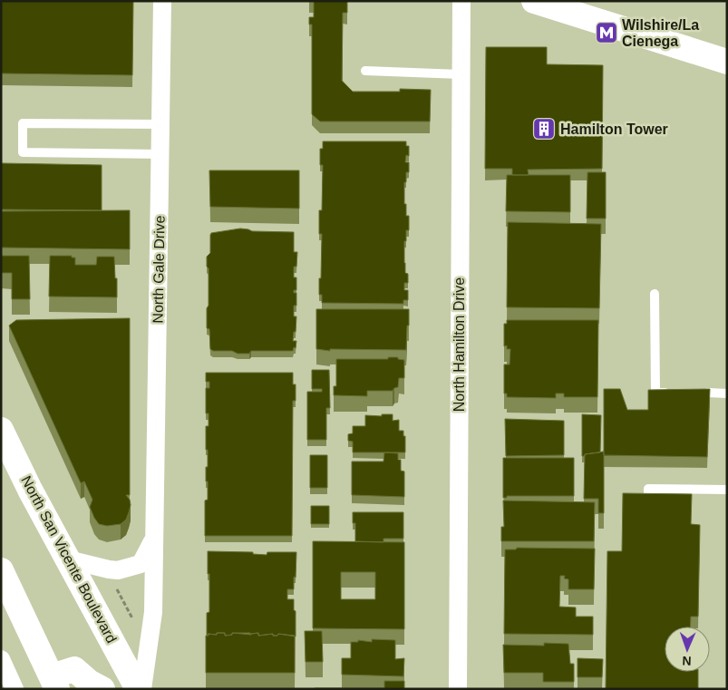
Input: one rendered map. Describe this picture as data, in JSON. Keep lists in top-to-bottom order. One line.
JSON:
{"streets":{"main road":["North San Vicente Boulevard"],"street":["North Gale Drive","North Hamilton Drive"]},"crossings":[["North Gale Drive","North San Vicente Boulevard"]],"places":{"metro station":["Wilshire/La Cienega"],"building":["Hamilton Tower"]},"north":"bottom"}
